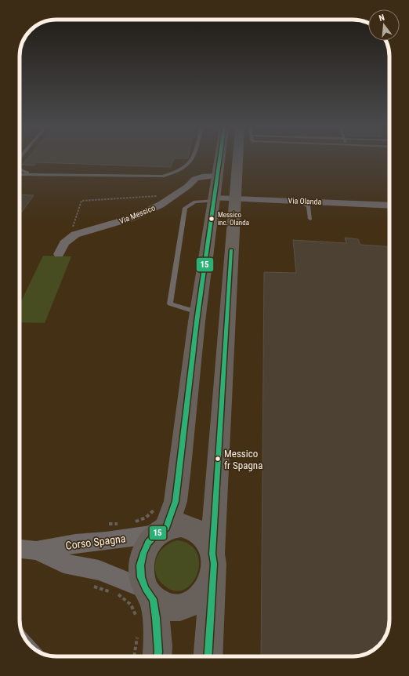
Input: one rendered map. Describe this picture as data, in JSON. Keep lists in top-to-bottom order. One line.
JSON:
{"streets":{"street":["Via Olanda","Via Messico","Corso Spagna"]},"places":["Messico inc. Olanda","Messico fr Spagna"],"lines":["transit line 15"],"north":"top"}
